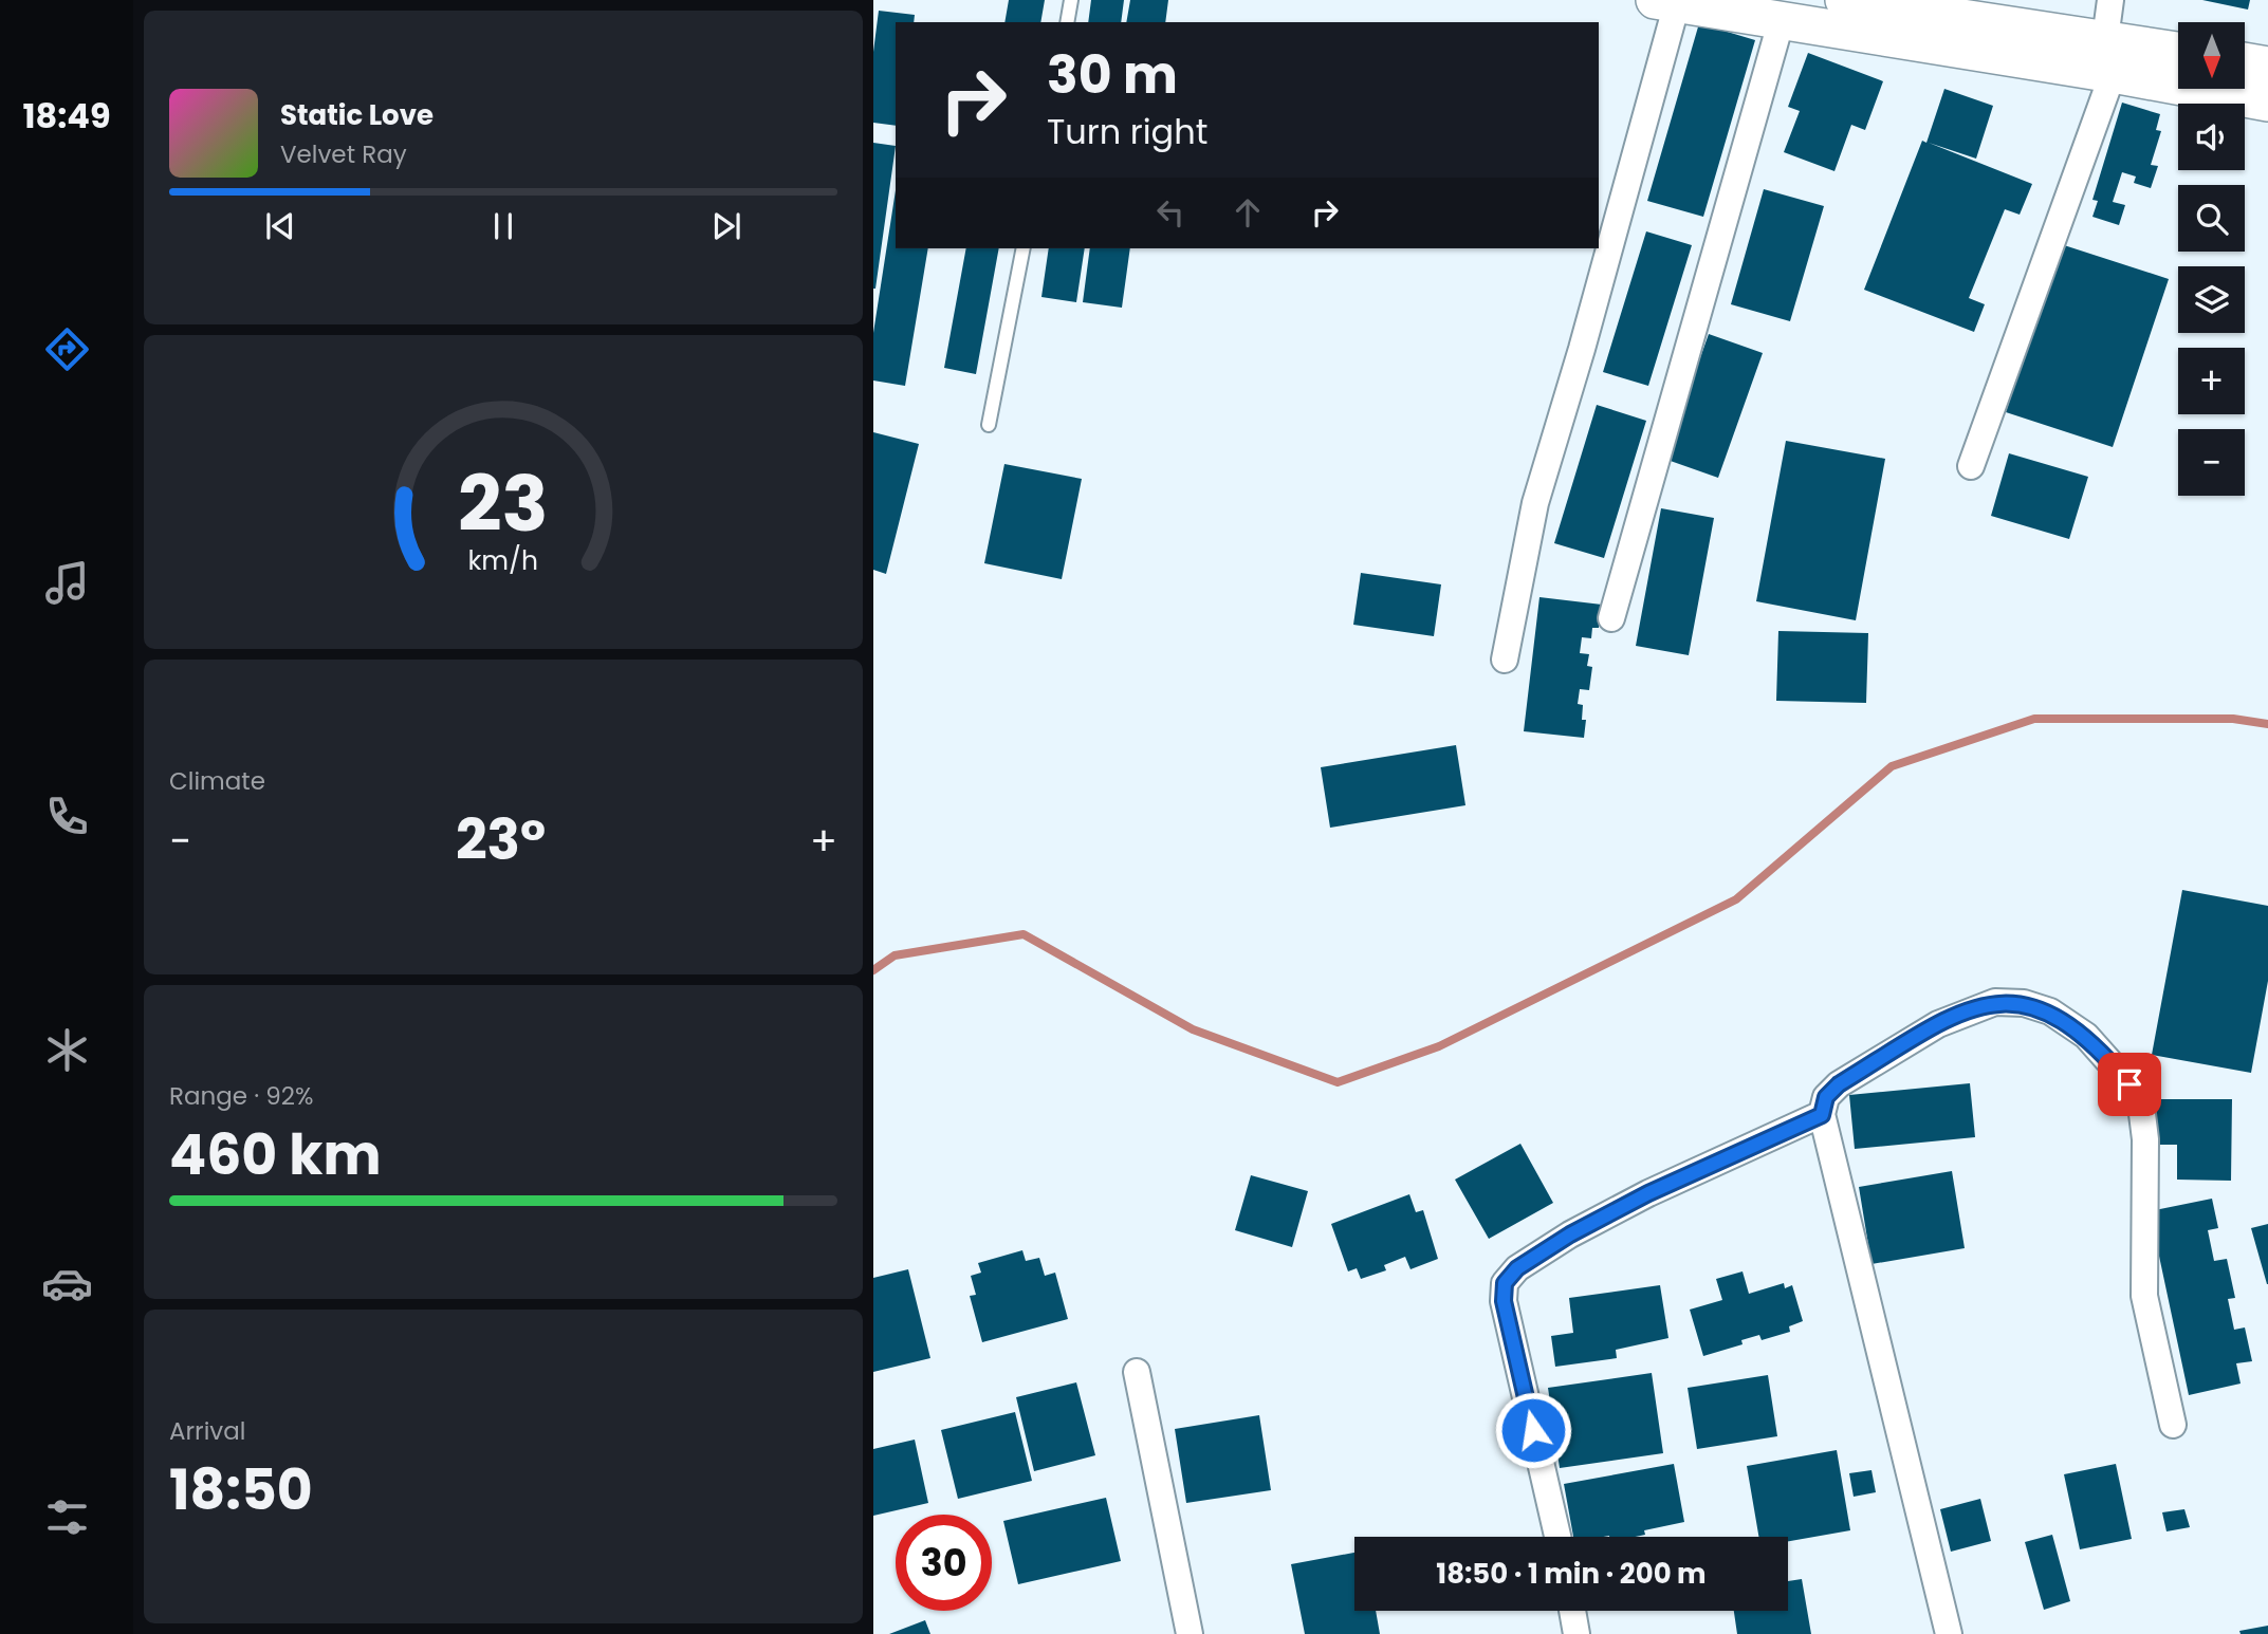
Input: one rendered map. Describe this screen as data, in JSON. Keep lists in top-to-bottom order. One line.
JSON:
{"north":"bottom","page":{"tabs":"18:49","map_buttons":["+","−"],"turn":["30 m","Turn right"],"song":["Static Love","Velvet Ray"],"tile":["Climate",["Range · 92%","460 km"],["Arrival","18:50"]],"heat":["−","23°","+"],"limit":"30","trip":"18:50 · 1 min · 200 m","gauge":["23","km/h"]}}
